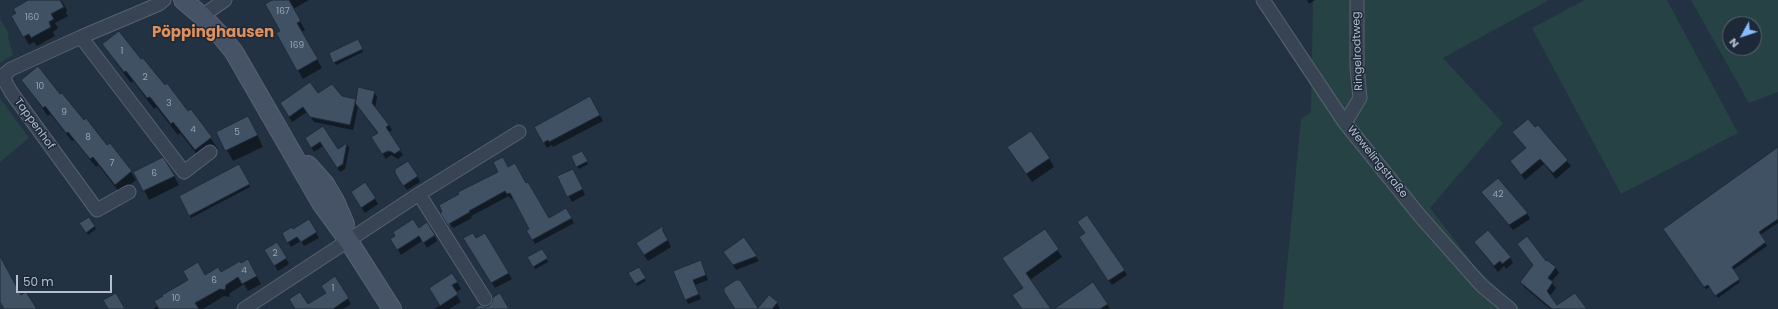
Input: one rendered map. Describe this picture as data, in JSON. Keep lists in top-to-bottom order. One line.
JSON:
{"streets":{"street":["Ringelrodtweg","Tappenhof","Wewelingstraße"]},"crossings":[["Ringelrodtweg","Wewelingstraße"]],"districts":["Pöppinghausen"],"house_numbers":["167","160","169","1","2","10","3","9","4","5","8","7","6","42","2","4","6","1","10"],"scale_bar":"50 m","north":"bottom left"}
